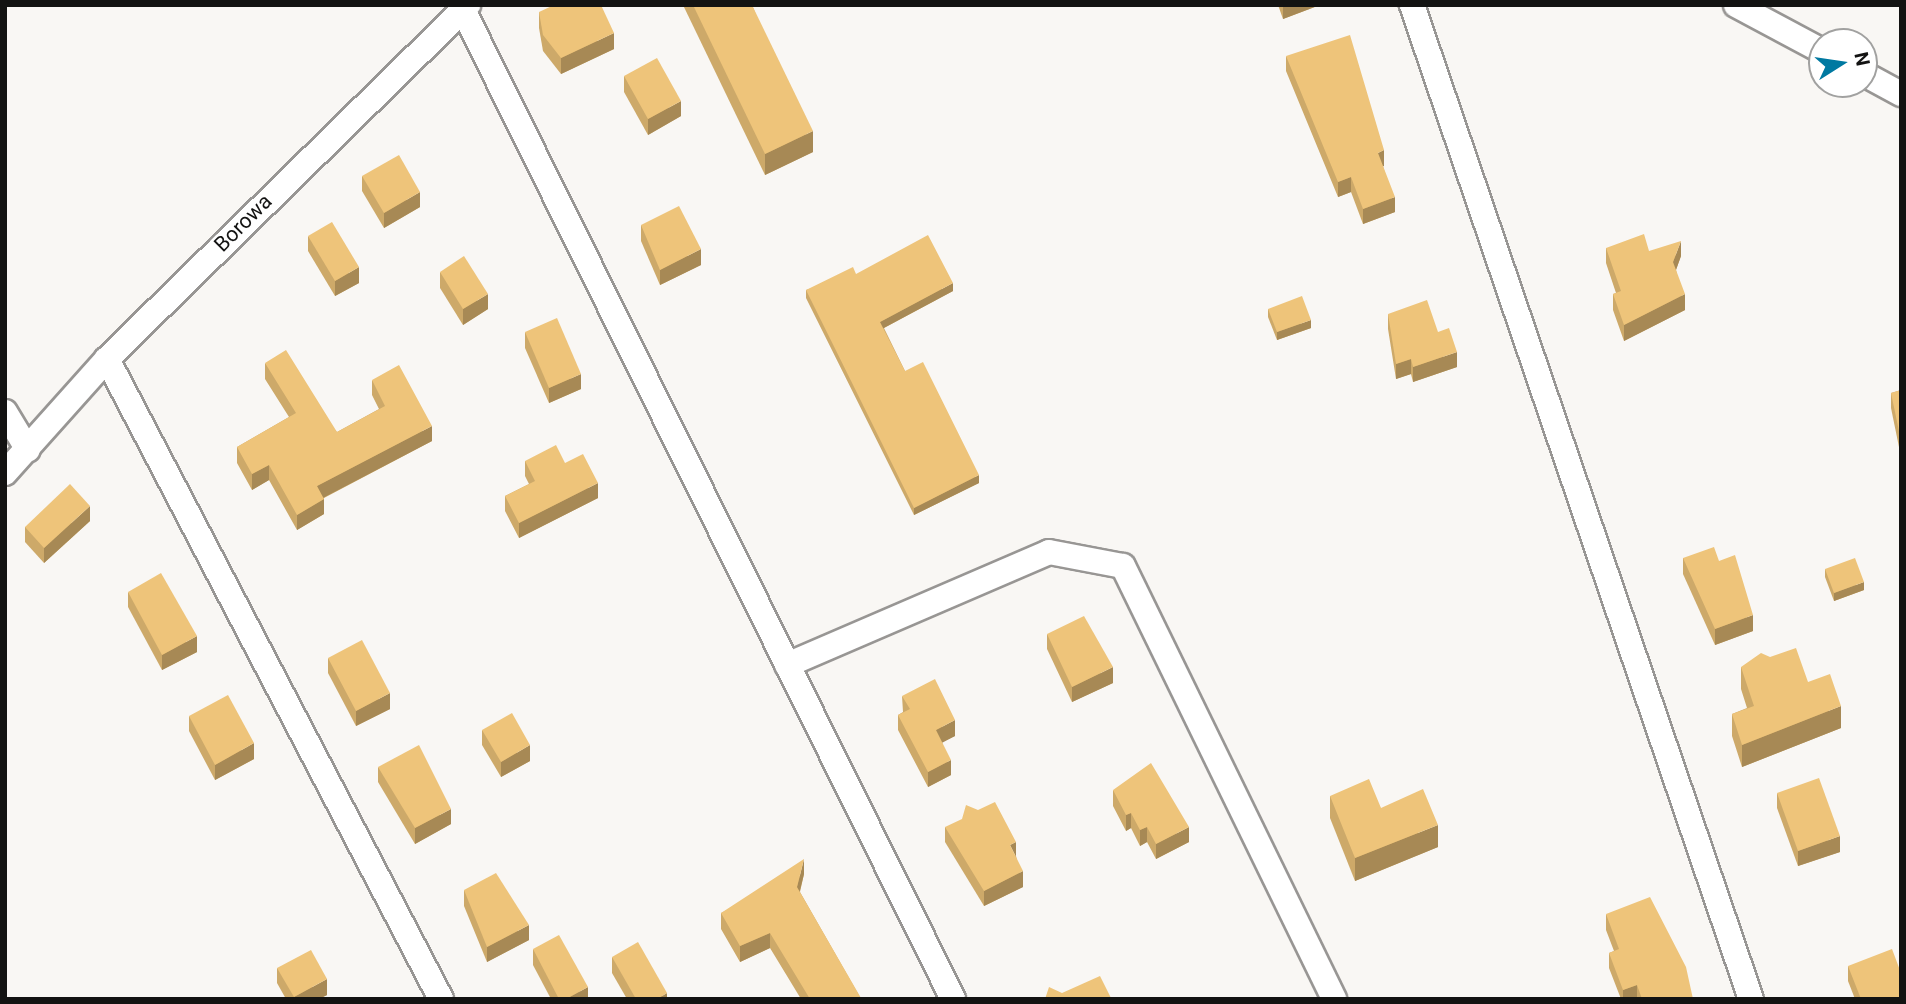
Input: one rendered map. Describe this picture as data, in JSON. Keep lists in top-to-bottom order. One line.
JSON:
{"streets":{"street":["Borowa"]},"north":"right"}
